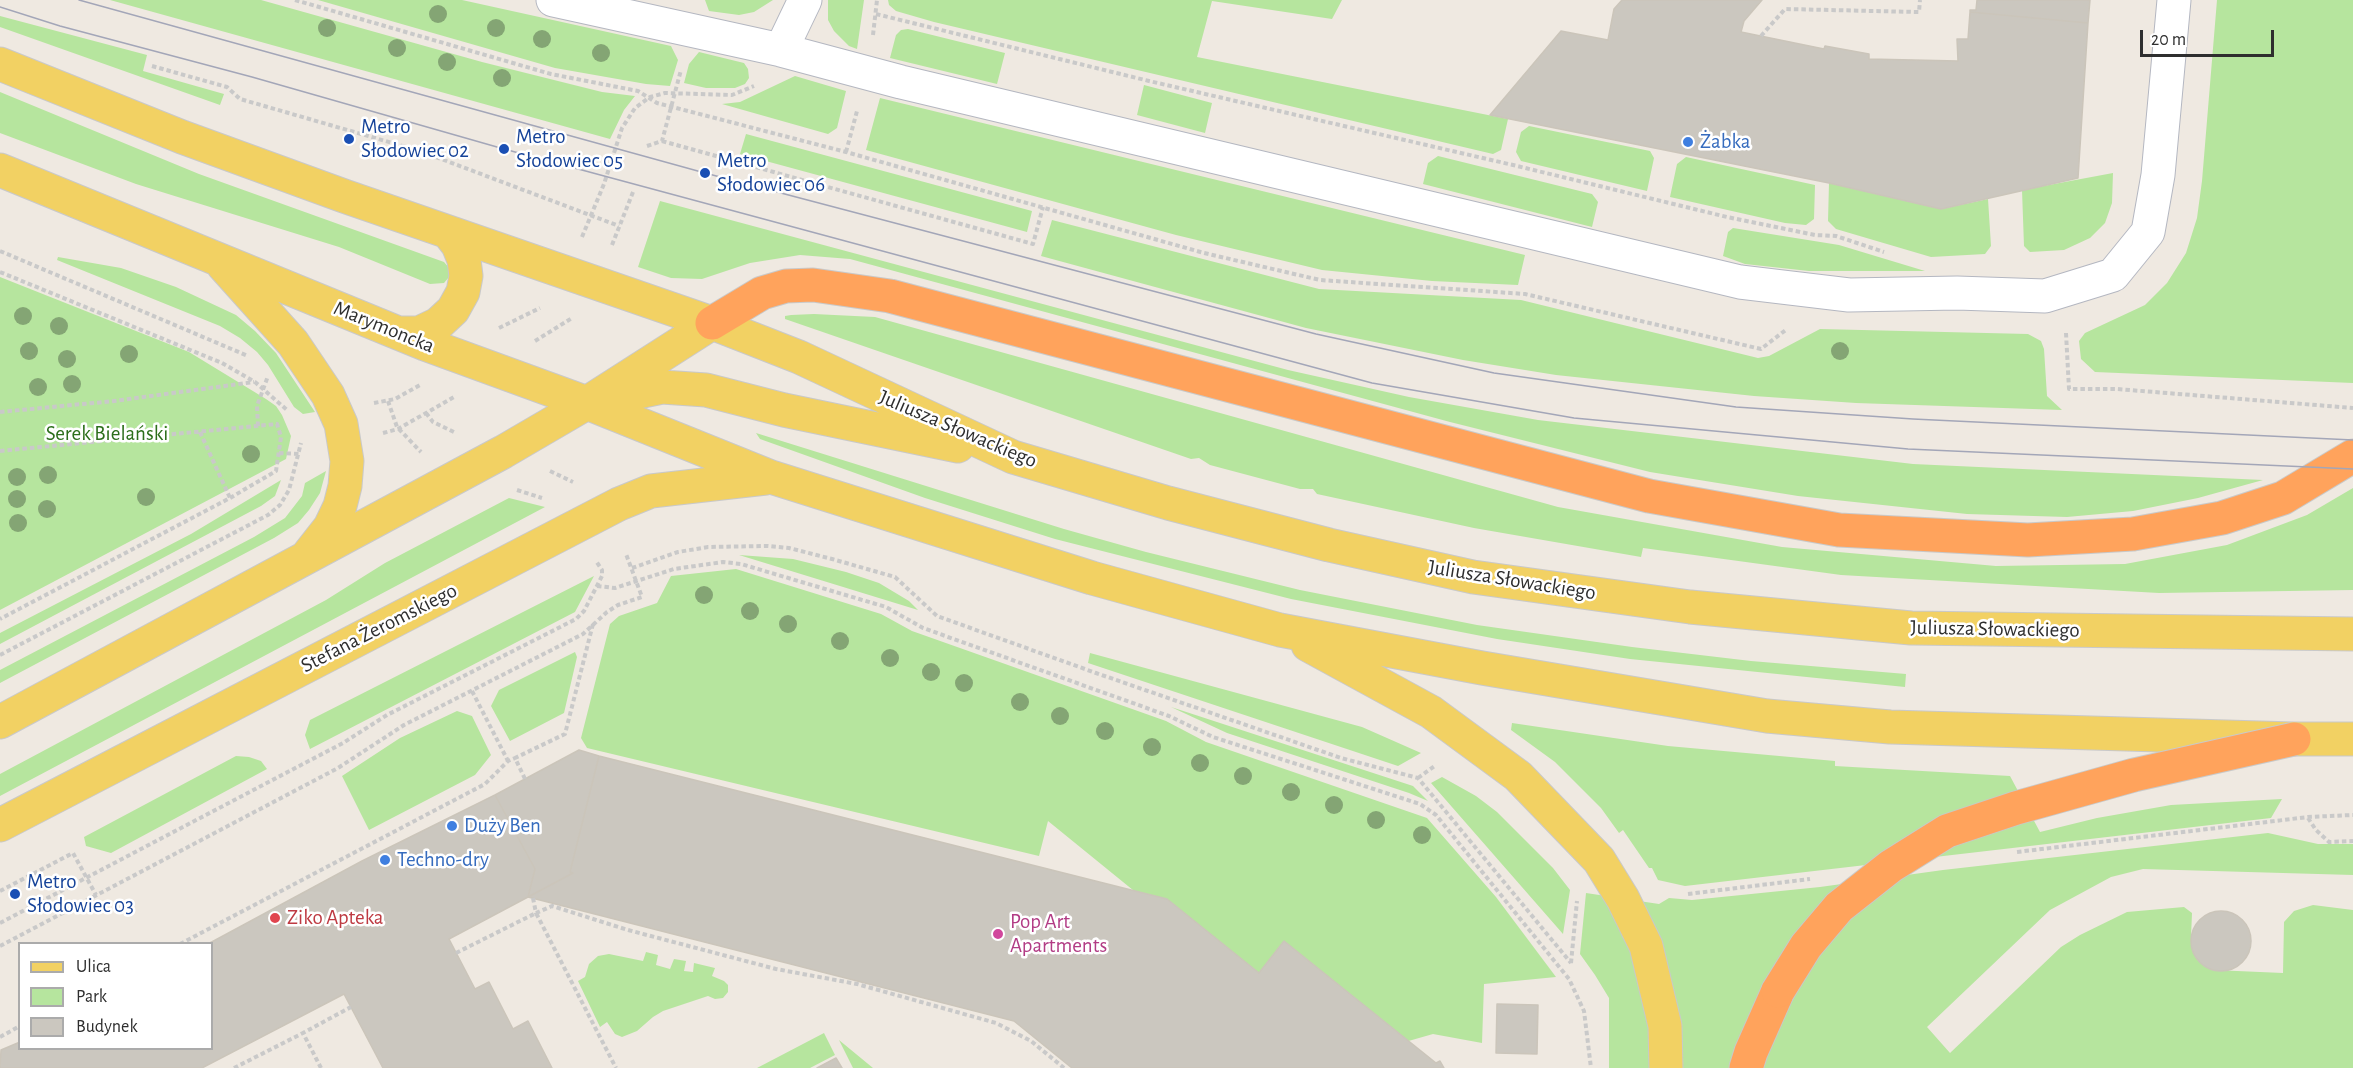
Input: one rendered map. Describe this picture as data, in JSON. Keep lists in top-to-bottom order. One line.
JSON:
{"streets":{"main road":["Marymoncka","Juliusza Słowackiego","Stefana Żeromskiego"]},"crossings":[["Marymoncka","Stefana Żeromskiego"]],"parks":["Serek Bielański"],"places":["Metro Słodowiec 02","Żabka","Metro Słodowiec 05","Metro Słodowiec 06","Duży Ben","Techno-dry","Metro Słodowiec 03","Ziko Apteka","Pop Art Apartments"],"legend":["Ulica","Park","Budynek"],"scale_bar":"20 m"}
